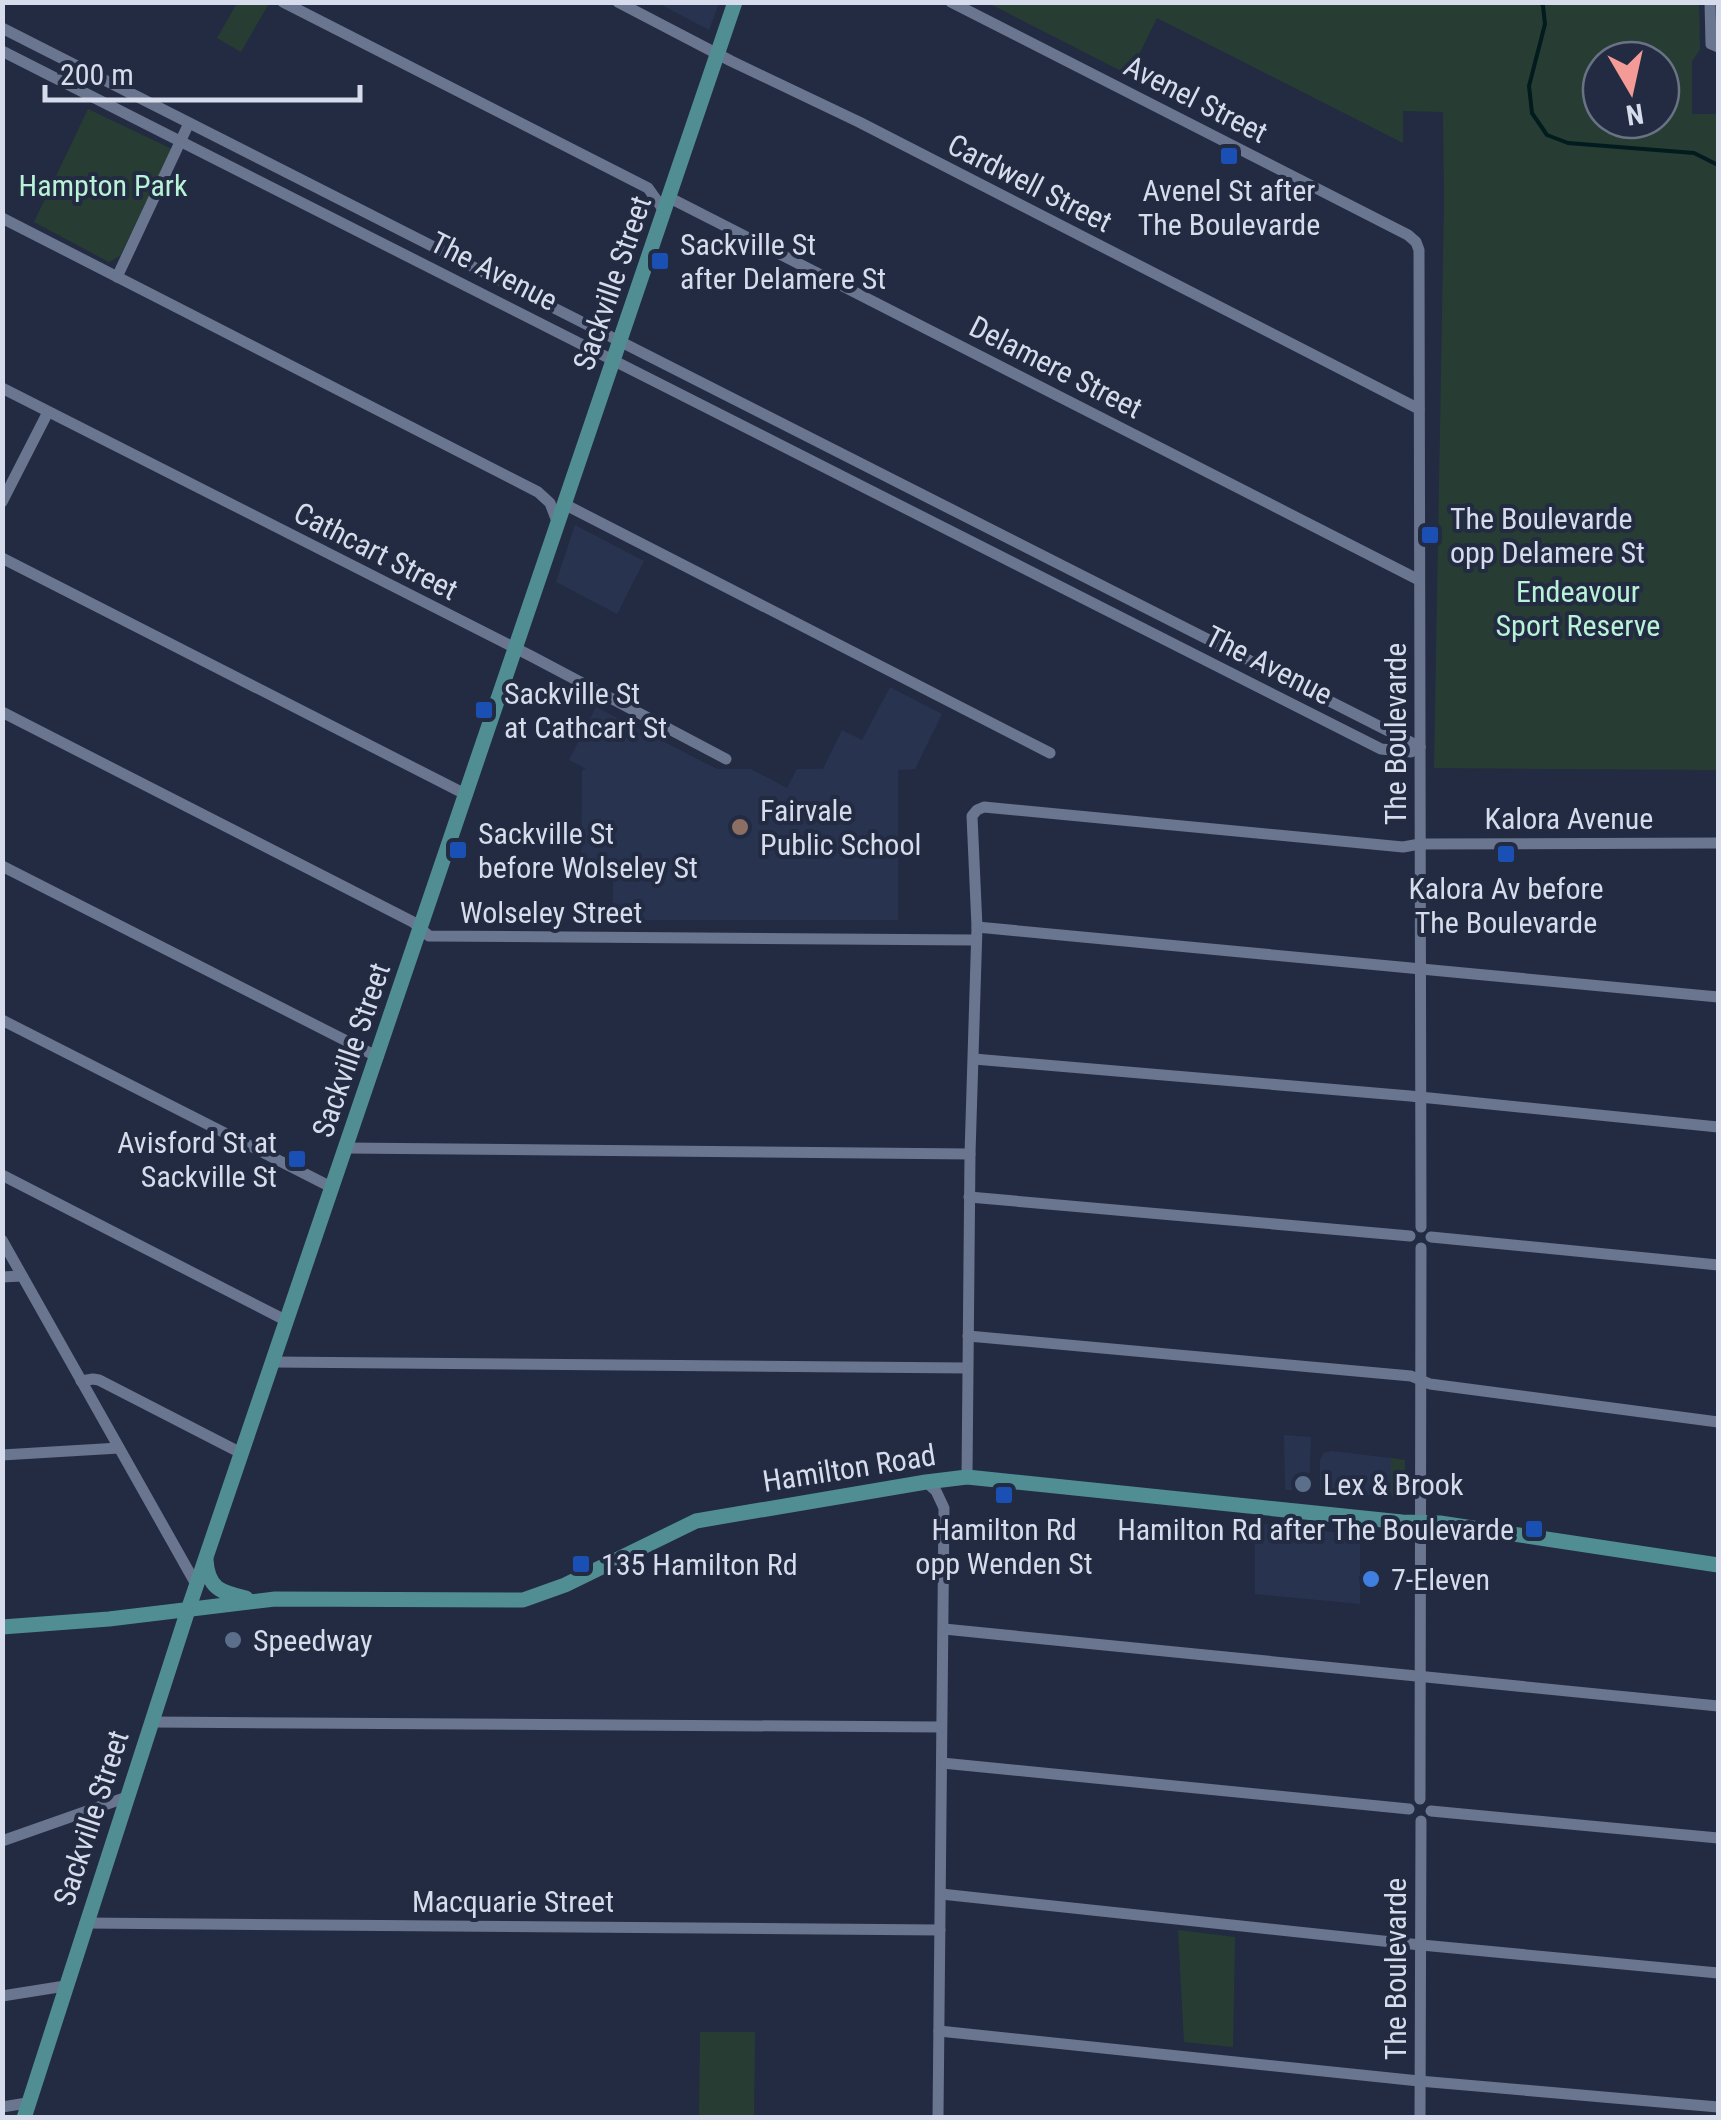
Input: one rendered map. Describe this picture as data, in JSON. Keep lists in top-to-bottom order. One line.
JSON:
{"streets":{"main road":["Sackville Street","Hamilton Road"],"street":["Avenel Street","Cardwell Street","The Avenue","Delamere Street","Cathcart Street","The Boulevarde","Kalora Avenue","Wolseley Street","Macquarie Street"]},"crossings":[["Avenel Street","The Boulevarde"],["Cardwell Street","Sackville Street"],["Cardwell Street","The Boulevarde"],["The Avenue","Sackville Street"],["The Avenue","The Boulevarde"],["Sackville Street","Delamere Street"],["Sackville Street","Cathcart Street"],["Sackville Street","Wolseley Street"],["Sackville Street","Hamilton Road"],["Sackville Street","Macquarie Street"],["Delamere Street","The Boulevarde"],["The Boulevarde","Kalora Avenue"],["The Boulevarde","Wolseley Street"],["Kalora Avenue","Wolseley Street"]],"parks":["Hampton Park","Endeavour Sport Reserve"],"places":{"transit":["Avenel St after The Boulevarde","Sackville St after Delamere St","The Boulevarde opp Delamere St","Sackville St at Cathcart St","Sackville St before Wolseley St","Kalora Av before The Boulevarde","Avisford St at Sackville St","Hamilton Rd opp Wenden St","Hamilton Rd after The Boulevarde","135 Hamilton Rd"],"other":["Fairvale Public School","Lex & Brook","7-Eleven","Speedway"]},"scale_bar":"200 m","north":"bottom"}
